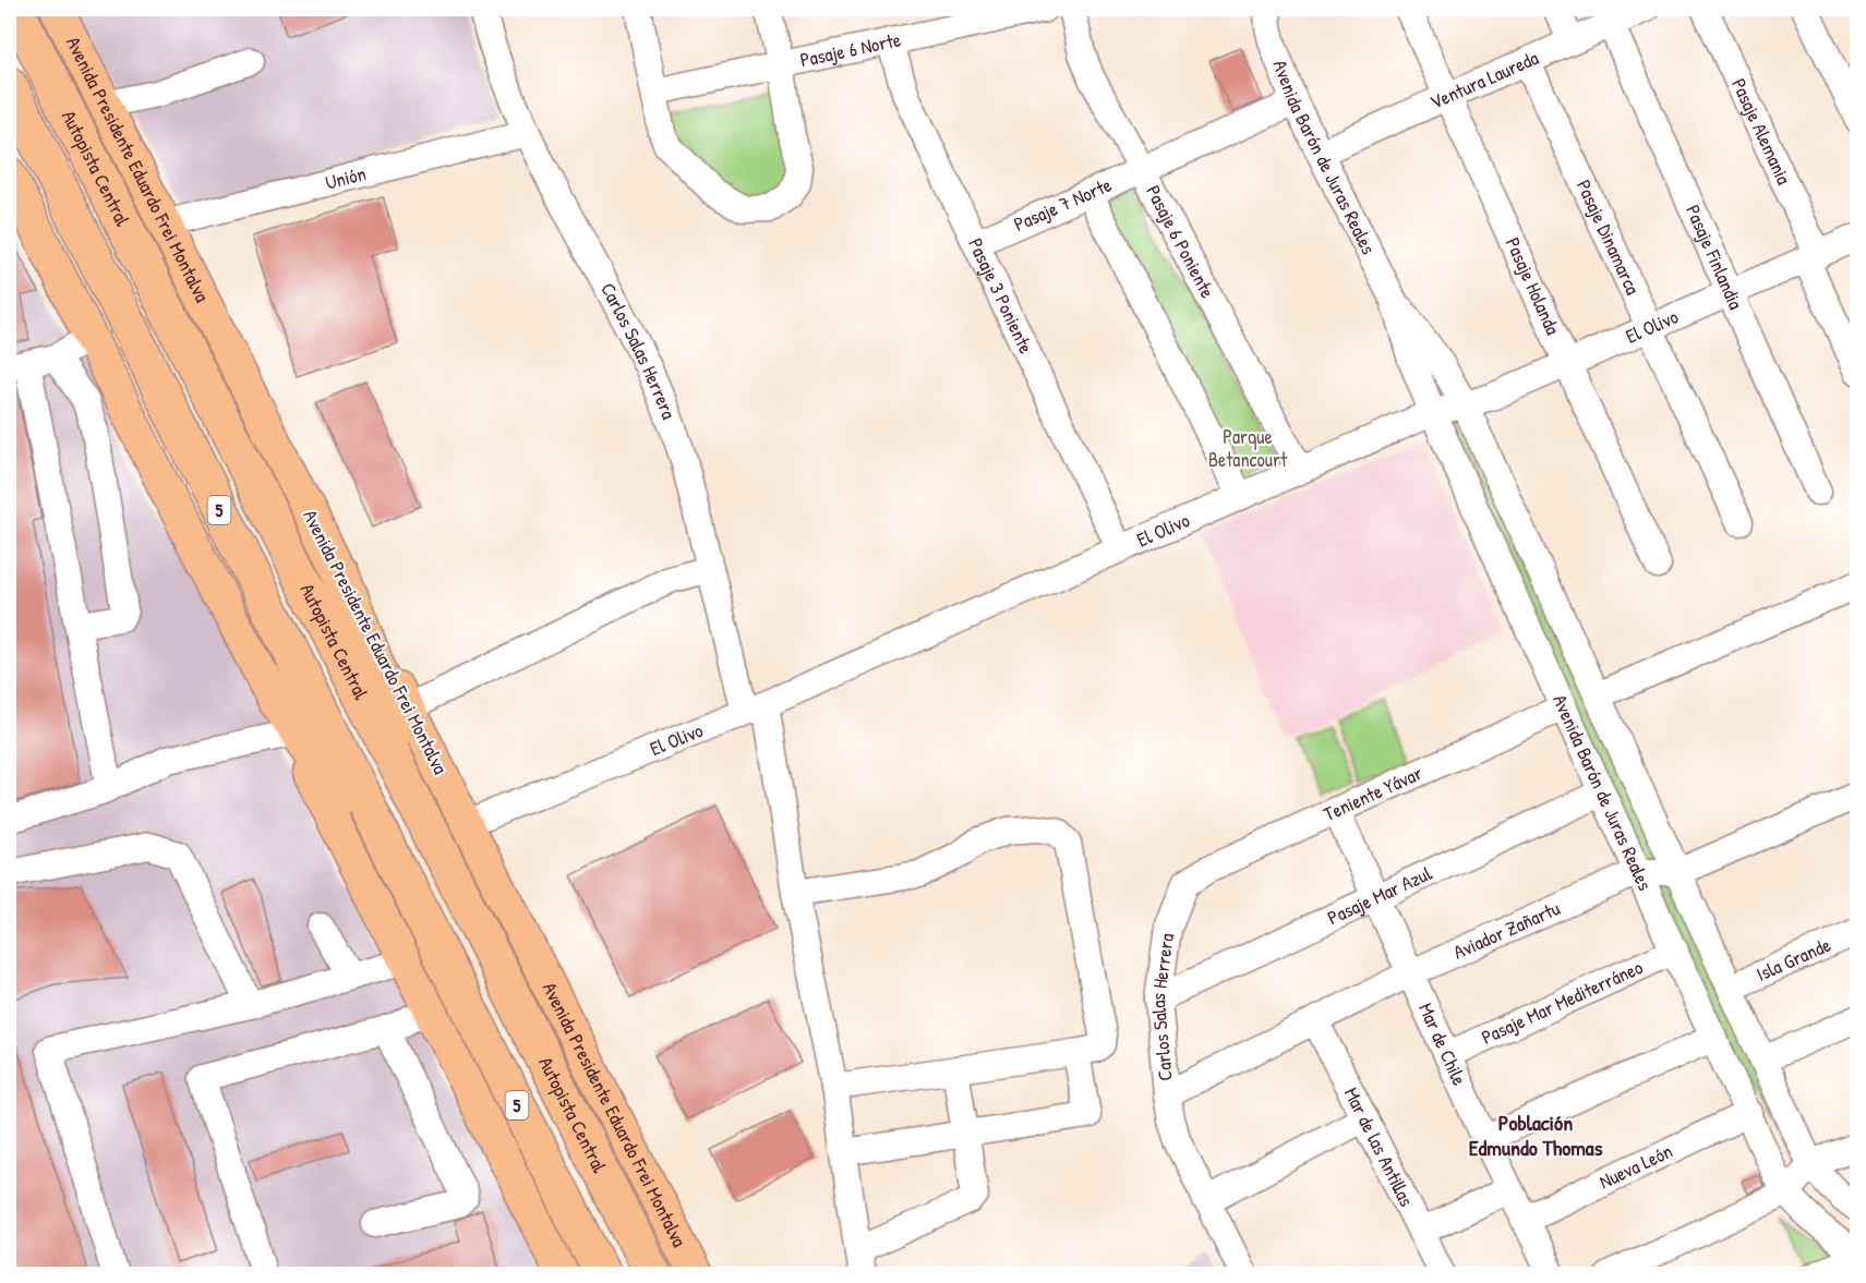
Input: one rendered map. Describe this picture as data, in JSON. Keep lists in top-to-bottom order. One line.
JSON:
{"streets":{"highway":["Autopista Central","5"],"main road":["Avenida Presidente Eduardo Frei Montalva"],"street":["Pasaje 6 Norte","Ventura Laureda","Pasaje Alemania","Avenida Barón de Juras Reales","Unión","Pasaje 7 Norte","Pasaje Dinamarca","Pasaje 6 Poniente","Pasaje Finlandia","Pasaje Holanda","Pasaje 3 Poniente","El Olivo","Carlos Salas Herrera","Teniente Yávar","Pasaje Mar Azul","Aviador Zañartu","Isla Grande","Pasaje Mar Mediterráneo","Mar de Chile","Mar de las Antillas","Nueva León"]},"crossings":[["Pasaje 6 Norte","Pasaje 3 Poniente"],["Ventura Laureda","Avenida Barón de Juras Reales"],["Ventura Laureda","Pasaje Dinamarca"],["Ventura Laureda","Pasaje Finlandia"],["Ventura Laureda","Pasaje Holanda"],["Pasaje Alemania","El Olivo"],["Avenida Barón de Juras Reales","Pasaje 7 Norte"],["Avenida Barón de Juras Reales","El Olivo"],["Avenida Barón de Juras Reales","Teniente Yávar"],["Avenida Barón de Juras Reales","Pasaje Mar Azul"],["Avenida Barón de Juras Reales","Aviador Zañartu"],["Avenida Barón de Juras Reales","Isla Grande"],["Avenida Barón de Juras Reales","Pasaje Mar Mediterráneo"],["Avenida Barón de Juras Reales","Nueva León"],["Avenida Presidente Eduardo Frei Montalva","Unión"],["Avenida Presidente Eduardo Frei Montalva","El Olivo"],["Unión","Carlos Salas Herrera"],["Pasaje 7 Norte","Pasaje 6 Poniente"],["Pasaje 7 Norte","Pasaje 3 Poniente"],["Pasaje Dinamarca","El Olivo"],["Pasaje 6 Poniente","El Olivo"],["Pasaje Finlandia","El Olivo"],["Pasaje Holanda","El Olivo"],["Pasaje 3 Poniente","El Olivo"],["El Olivo","Carlos Salas Herrera"],["Carlos Salas Herrera","Teniente Yávar"],["Carlos Salas Herrera","Pasaje Mar Azul"],["Carlos Salas Herrera","Aviador Zañartu"],["Teniente Yávar","Mar de Chile"],["Pasaje Mar Azul","Mar de Chile"],["Aviador Zañartu","Mar de Chile"],["Aviador Zañartu","Mar de las Antillas"],["Pasaje Mar Mediterráneo","Mar de Chile"],["Mar de Chile","Nueva León"]],"districts":["Población Edmundo Thomas"],"parks":["Parque Betancourt"]}
